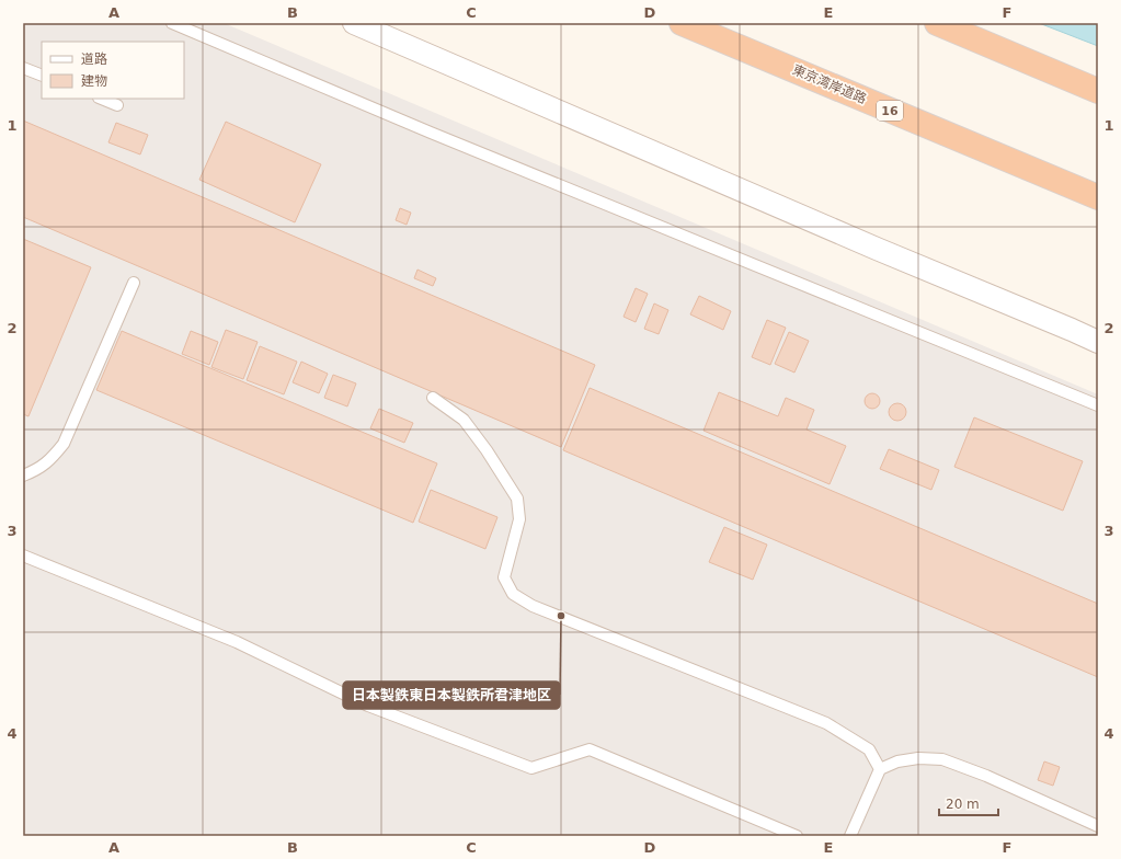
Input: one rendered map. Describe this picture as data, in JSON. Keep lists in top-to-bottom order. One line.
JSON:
{"streets":{"highway":["東京湾岸道路","16"]},"places":["日本製鉄東日本製鉄所君津地区"],"legend":["道路","建物"],"scale_bar":"20 m","grid":{"columns":["A","B","C","D","E","F"],"rows":["1","2","3","4"]}}
